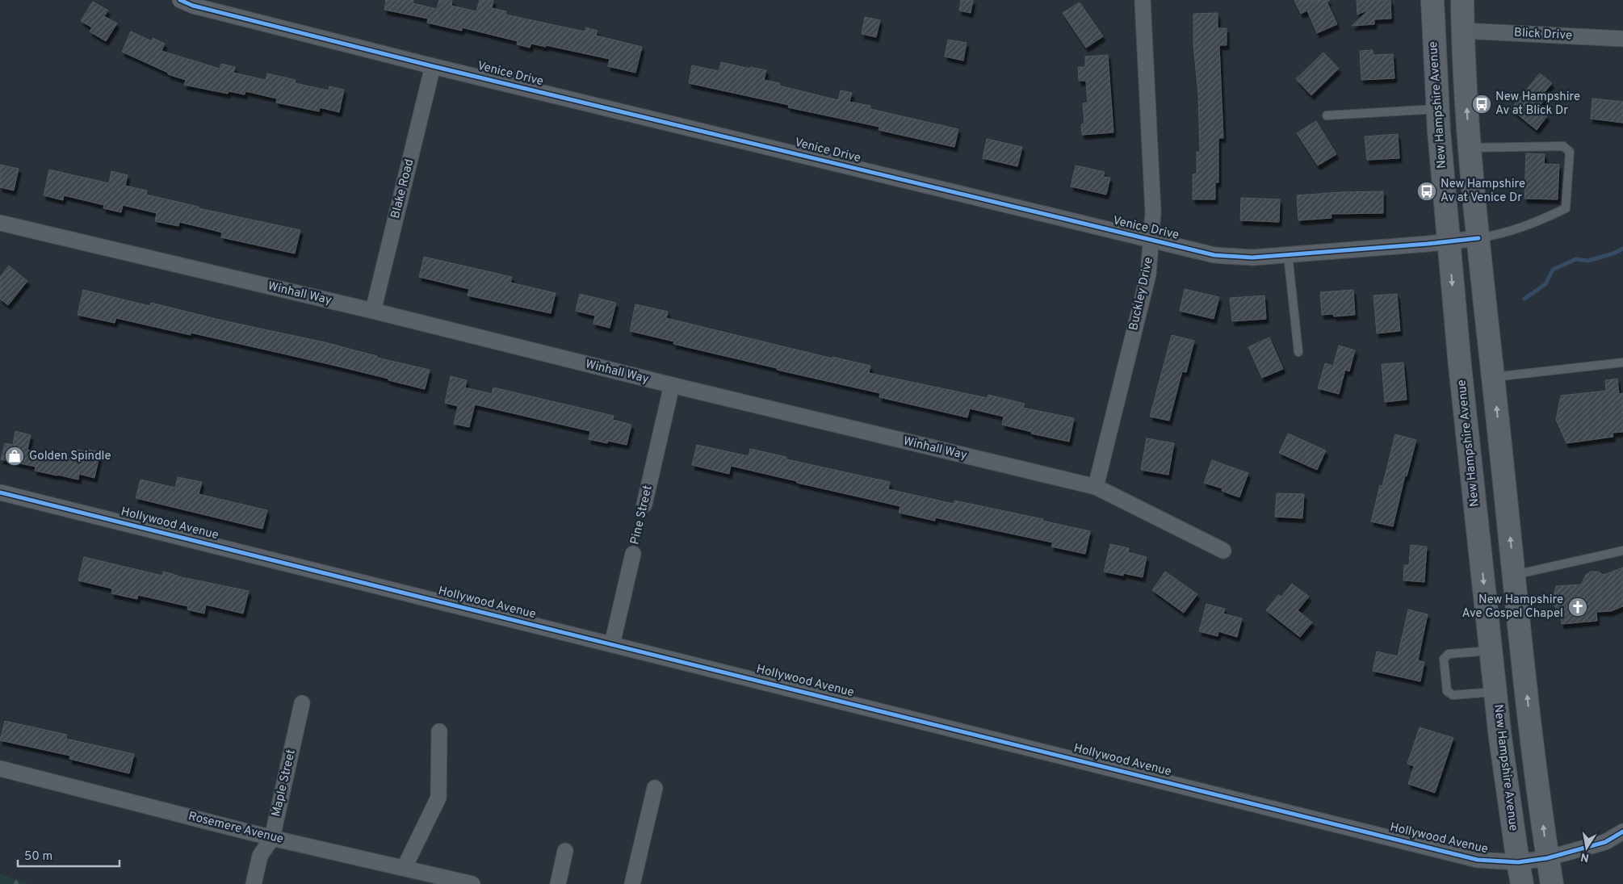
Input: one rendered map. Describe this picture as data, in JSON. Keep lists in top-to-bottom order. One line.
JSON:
{"streets":{"main road":["New Hampshire Avenue"],"street":["Blick Drive","Venice Drive","Blake Road","Winhall Way","Buckley Drive","Pine Street","Hollywood Avenue","Maple Street","Rosemere Avenue"]},"crossings":[["Venice Drive","New Hampshire Avenue"],["Venice Drive","Blake Road"],["Venice Drive","Buckley Drive"],["New Hampshire Avenue","Hollywood Avenue"],["Blake Road","Winhall Way"],["Winhall Way","Buckley Drive"],["Winhall Way","Pine Street"],["Pine Street","Hollywood Avenue"],["Maple Street","Rosemere Avenue"]],"places":{"bus stop":["New Hampshire Av at Blick Dr","New Hampshire Av at Venice Dr"],"shop":["Golden Spindle"],"church":["New Hampshire Ave Gospel Chapel"]},"scale_bar":"50 m","north":"bottom"}
